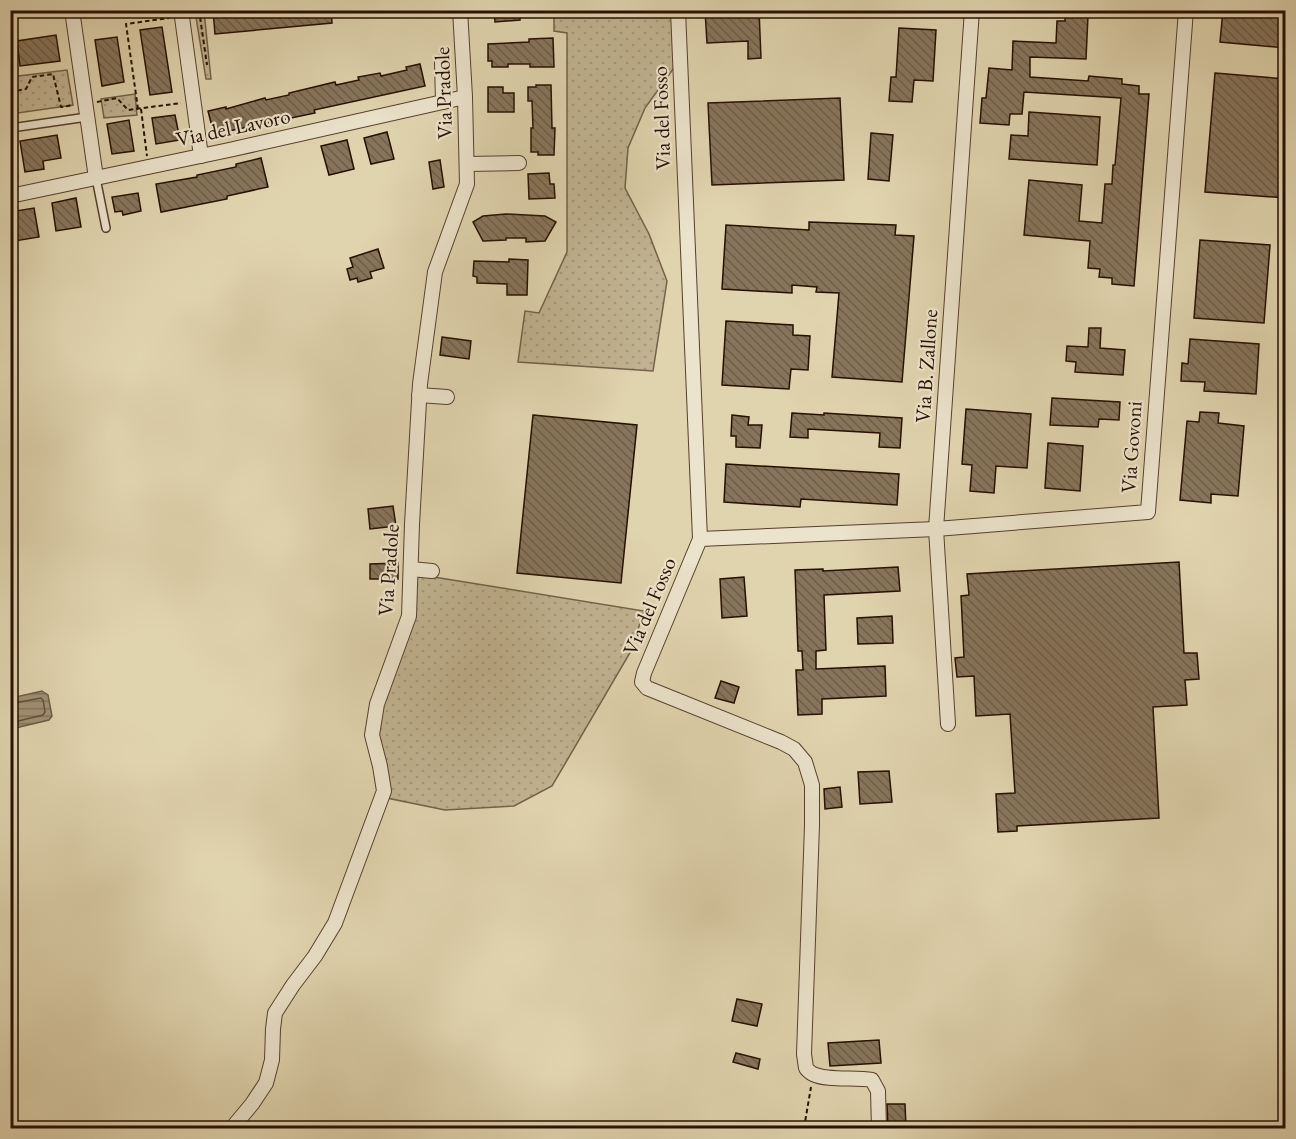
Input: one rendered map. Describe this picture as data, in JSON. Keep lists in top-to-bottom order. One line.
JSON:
{"streets":{"street":["Via Pradole","Via del Fosso","Via del Lavoro","Via B. Zallone","Via Govoni"]},"crossings":[["Via Pradole","Via del Lavoro"],["Via del Fosso","Via Govoni"],["Via B. Zallone","Via Govoni"]]}
